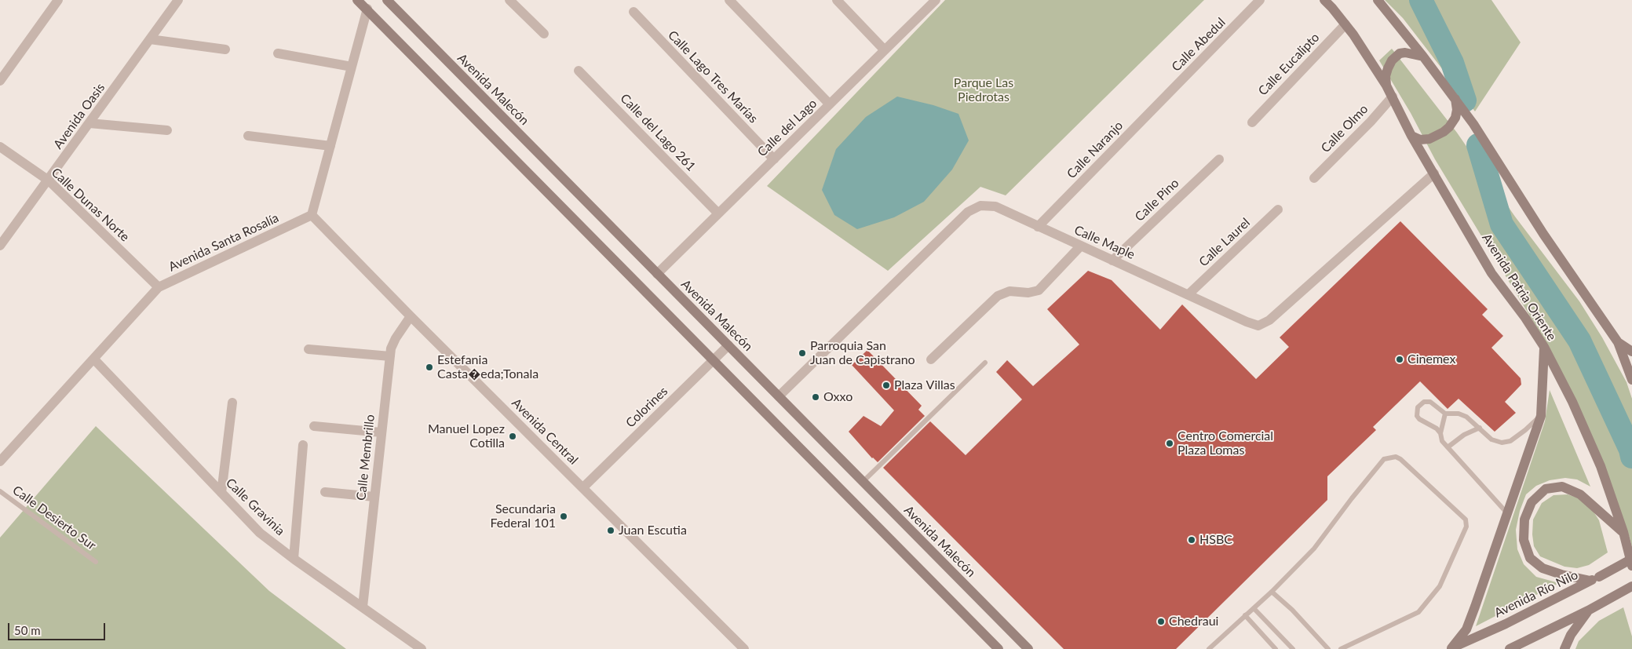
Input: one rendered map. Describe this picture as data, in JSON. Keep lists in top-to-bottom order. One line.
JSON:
{"streets":{"street":["Calle Abedul","Calle Eucalipto","Calle Lago Tres Marías","Avenida Malecón","Avenida Oasis","Calle del Lago","Calle Olmo","Calle del Lago 261","Calle Naranjo","Calle Pino","Calle Dunas Norte","Avenida Santa Rosalía","Calle Maple","Calle Laurel","Avenida Patria Oriente","Colorines","Avenida Central","Calle Membrillo","Calle Gravinia","Avenida Río Nilo"],"lane":["Calle Desierto Sur"]},"crossings":[["Calle Abedul","Calle Naranjo"],["Calle Eucalipto","Avenida Patria Oriente"],["Calle Lago Tres Marías","Calle del Lago"],["Avenida Malecón","Calle del Lago"],["Avenida Malecón","Calle Maple"],["Avenida Malecón","Colorines"],["Avenida Oasis","Calle Dunas Norte"],["Calle del Lago","Calle del Lago 261"],["Calle Olmo","Avenida Patria Oriente"],["Calle Naranjo","Calle Maple"],["Calle Pino","Calle Maple"],["Calle Dunas Norte","Avenida Santa Rosalía"],["Avenida Santa Rosalía","Avenida Central"],["Avenida Santa Rosalía","Calle Gravinia"],["Calle Maple","Calle Laurel"],["Calle Maple","Avenida Patria Oriente"],["Colorines","Avenida Central"],["Avenida Central","Calle Membrillo"],["Calle Membrillo","Calle Gravinia"]],"parks":["Parque Las Piedrotas"],"places":["Parroquia San Juan de Capistrano","Cinemex","Estefania Casta�eda;Tonala","Plaza Villas","Oxxo","Manuel Lopez Cotilla","Centro Comercial Plaza Lomas","Secundaria Federal 101","Juan Escutia","HSBC","Chedraui"],"scale_bar":"50 m"}
